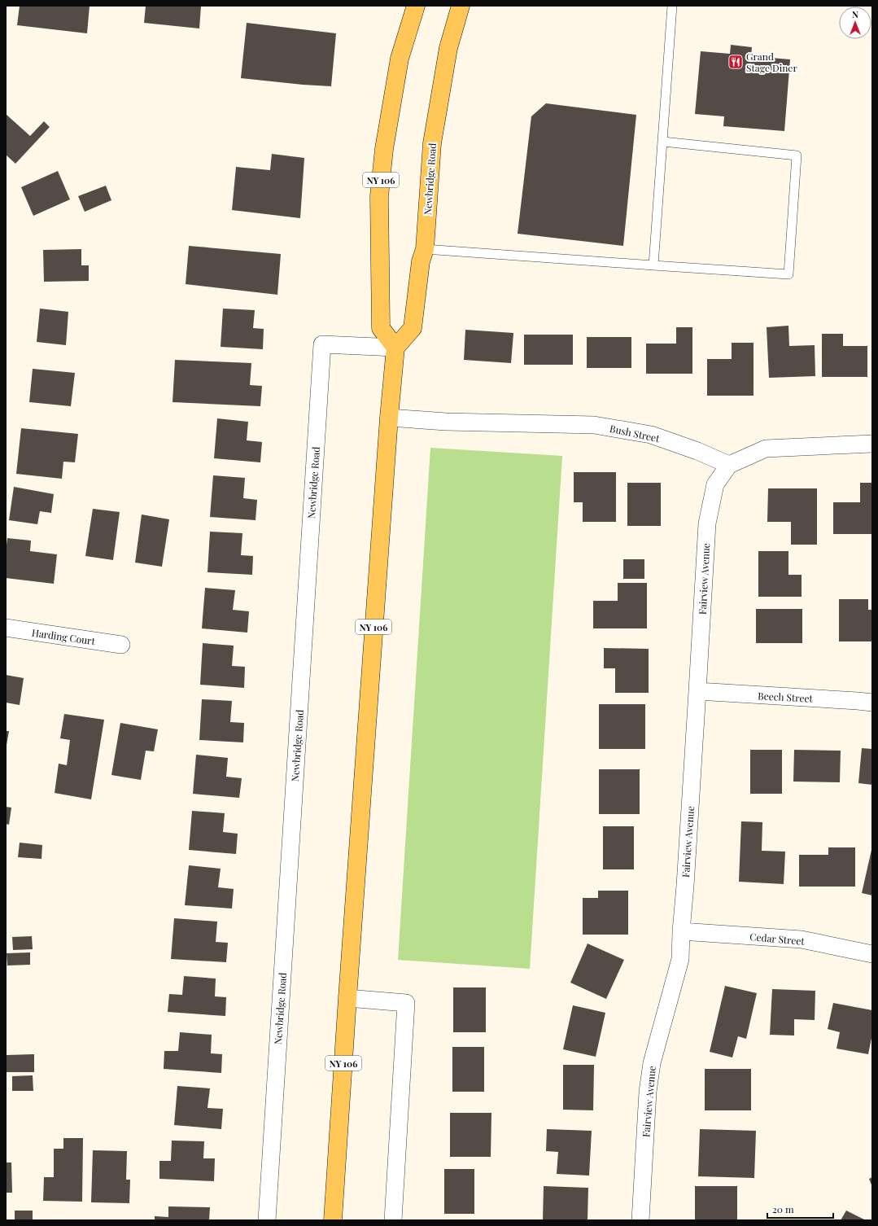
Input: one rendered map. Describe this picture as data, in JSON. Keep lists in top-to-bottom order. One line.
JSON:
{"streets":{"main road":["Newbridge Road","NY 106"],"street":["Bush Street","Fairview Avenue","Harding Court","Beech Street","Cedar Street"]},"crossings":[["Newbridge Road","NY 106"],["NY 106","Bush Street"],["Bush Street","Fairview Avenue"],["Fairview Avenue","Beech Street"],["Fairview Avenue","Cedar Street"]],"places":{"restaurant":["Grand Stage Diner"]},"scale_bar":"20 m","north":"top"}
